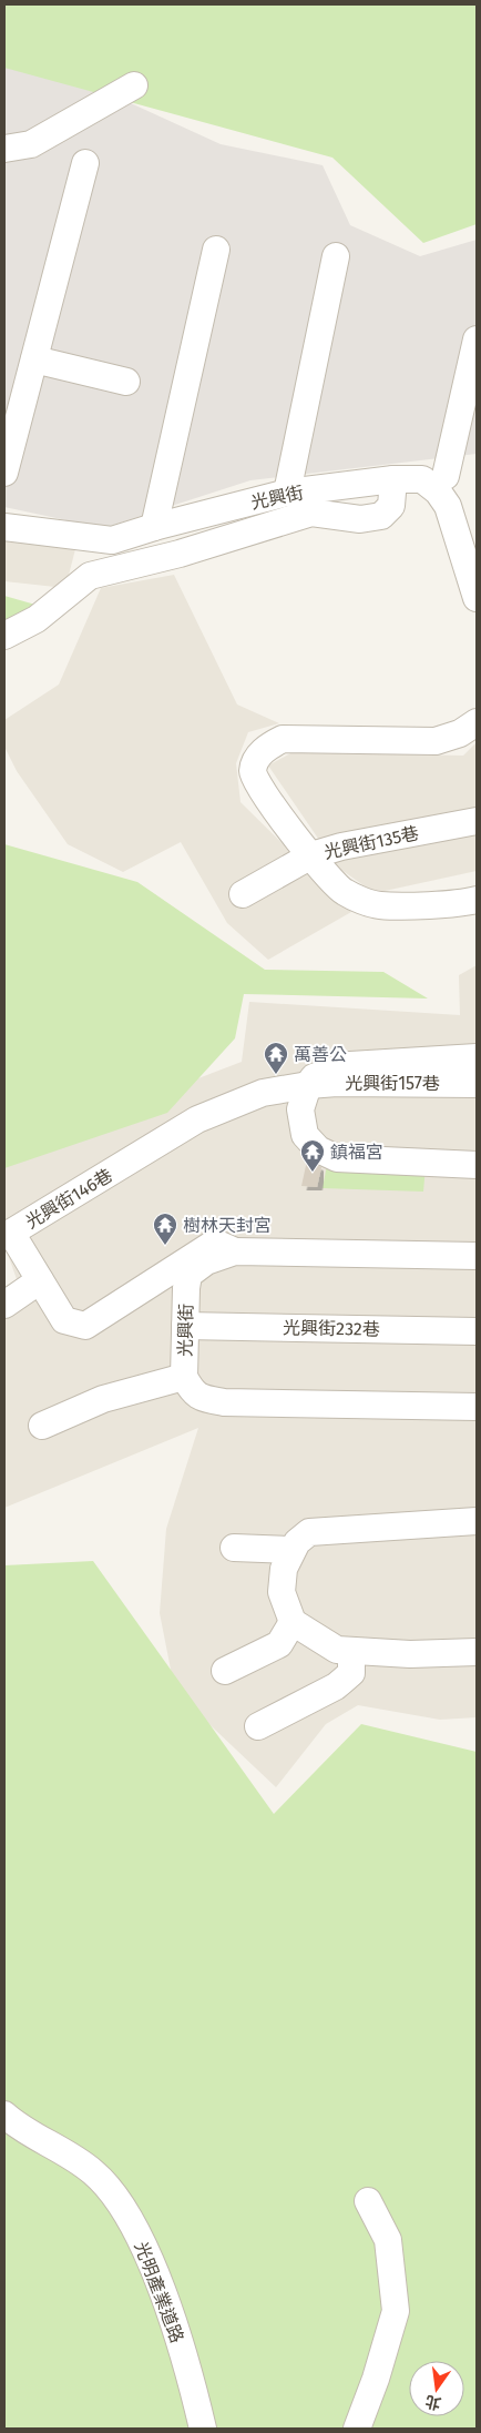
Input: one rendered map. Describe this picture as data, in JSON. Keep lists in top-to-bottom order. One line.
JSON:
{"streets":{"street":["光興街","光興街135巷","光興街157巷","光興街146巷","光興街232巷","光明產業道路"]},"crossings":[["光興街","光興街146巷"],["光興街","光興街232巷"],["光興街157巷","光興街146巷"]],"places":{"temple":["萬善公","鎮福宮","樹林天封宮"]},"north":"bottom"}
